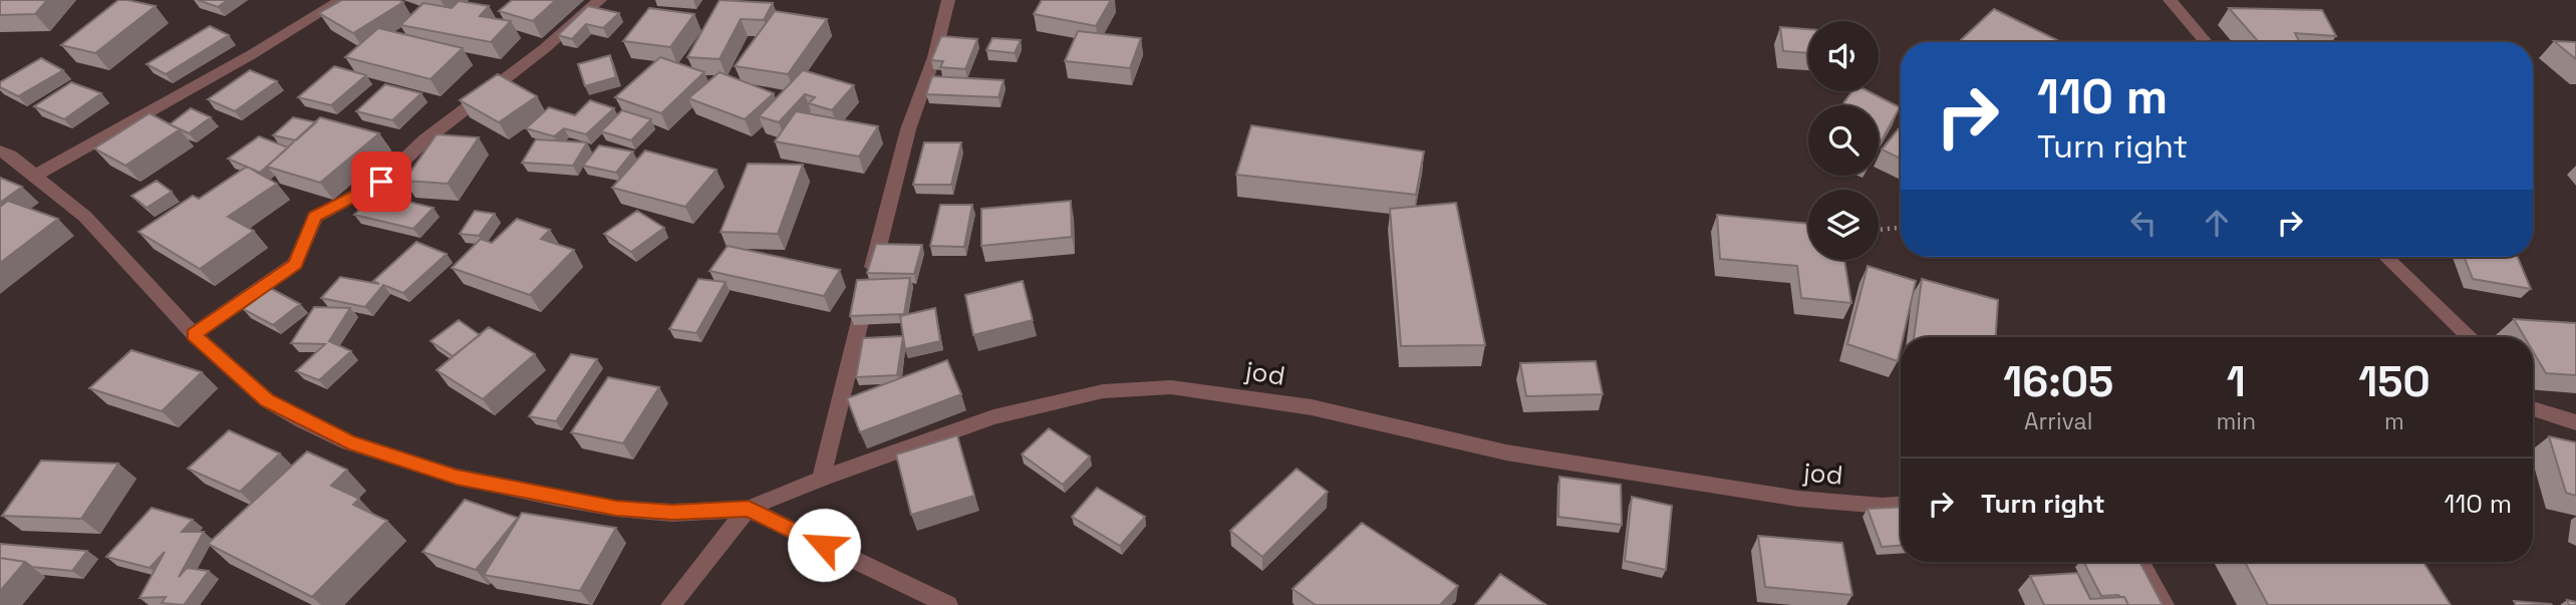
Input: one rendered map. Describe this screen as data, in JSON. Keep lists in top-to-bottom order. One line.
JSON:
{"streets":{"street":["jod"]},"page":{"turn":["110 m","Turn right"],"eta":["16:05","Arrival","1","min","150","m"],"list":[{"name":"Turn right","value":"110 m"}]}}
